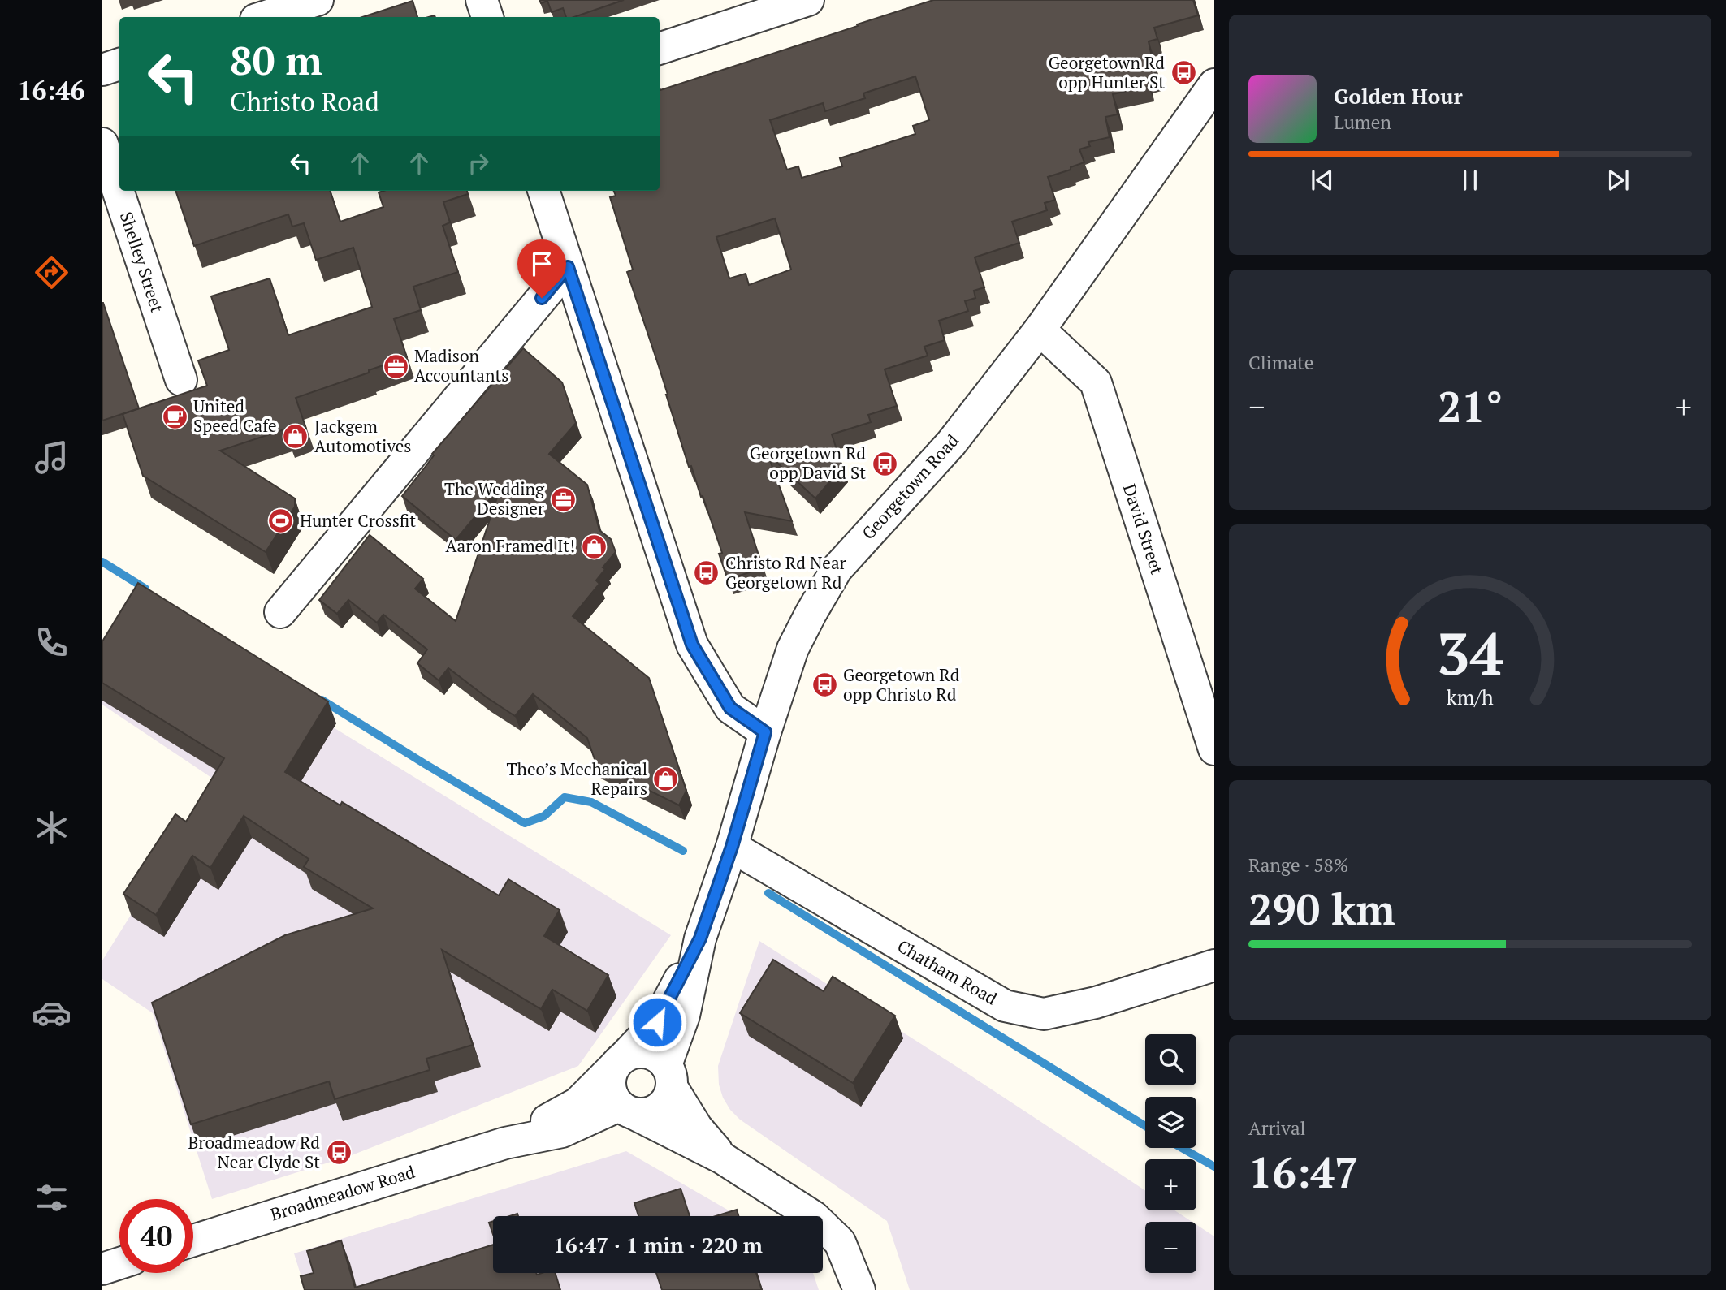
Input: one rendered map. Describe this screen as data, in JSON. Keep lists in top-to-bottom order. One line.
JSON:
{"streets":{"street":["Shelley Street","Georgetown Road","David Street","Chatham Road","Broadmeadow Road"]},"crossings":[["Georgetown Road","David Street"],["Georgetown Road","Chatham Road"],["Georgetown Road","Broadmeadow Road"]],"places":{"bus stop":["Georgetown Rd opp Hunter St","Georgetown Rd opp David St","Christo Rd Near Georgetown Rd","Georgetown Rd opp Christo Rd","Broadmeadow Rd Near Clyde St"],"office":["Madison Accountants","The Wedding Designer"],"cafe":["United Speed Cafe"],"shop":["Jackgem Automotives","Aaron Framed It!","Theo’s Mechanical Repairs"],"sports":["Hunter Crossfit"]},"page":{"tabs":"16:46","turn":["80 m","Christo Road"],"song":["Golden Hour","Lumen"],"tile":["Climate",["Range · 58%","290 km"],["Arrival","16:47"]],"heat":["−","21°","+"],"map_buttons":["+","−"],"limit":"40","trip":"16:47 · 1 min · 220 m","gauge":["34","km/h"]}}
